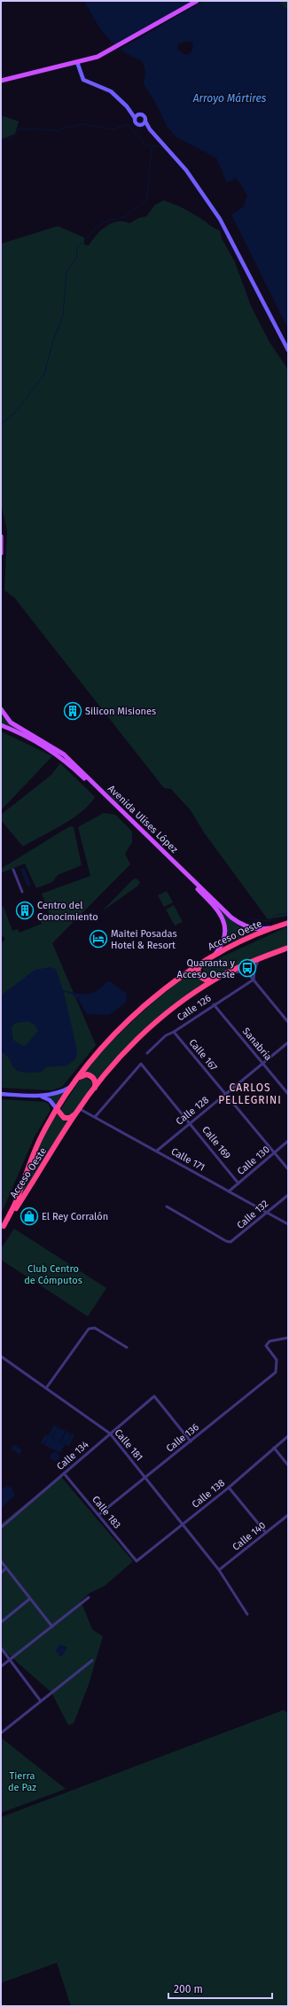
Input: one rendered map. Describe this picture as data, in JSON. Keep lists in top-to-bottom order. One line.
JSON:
{"streets":{"highway":["Acceso Oeste"],"main road":["Avenida Ulises López"],"street":["Calle 126","Sanabria","Calle 167","Calle 128","Calle 169","Calle 171","Calle 130","Calle 132","Calle 136","Calle 181","Calle 134","Calle 138","Calle 183","Calle 140"]},"crossings":[["Avenida Ulises López","Acceso Oeste"],["Acceso Oeste","Calle 171"],["Calle 126","Sanabria"],["Calle 126","Calle 167"],["Sanabria","Calle 128"],["Calle 167","Calle 128"],["Calle 167","Calle 130"],["Calle 128","Calle 169"],["Calle 128","Calle 171"],["Calle 169","Calle 171"],["Calle 169","Calle 130"],["Calle 171","Calle 130"],["Calle 171","Calle 132"],["Calle 136","Calle 181"],["Calle 136","Calle 134"],["Calle 136","Calle 183"],["Calle 181","Calle 134"],["Calle 181","Calle 138"],["Calle 181","Calle 140"],["Calle 134","Calle 183"],["Calle 138","Calle 183"]],"districts":["CARLOS PELLEGRINI"],"water":["Arroyo Mártires"],"parks":["Club Centro de Cómputos","Tierra de Paz"],"places":{"building":["Silicon Misiones","Centro del Conocimiento"],"hotel":["Maitei Posadas Hotel & Resort"],"bus stop":["Quaranta y Acceso Oeste"],"shop":["El Rey Corralón"]},"scale_bar":"200 m"}
